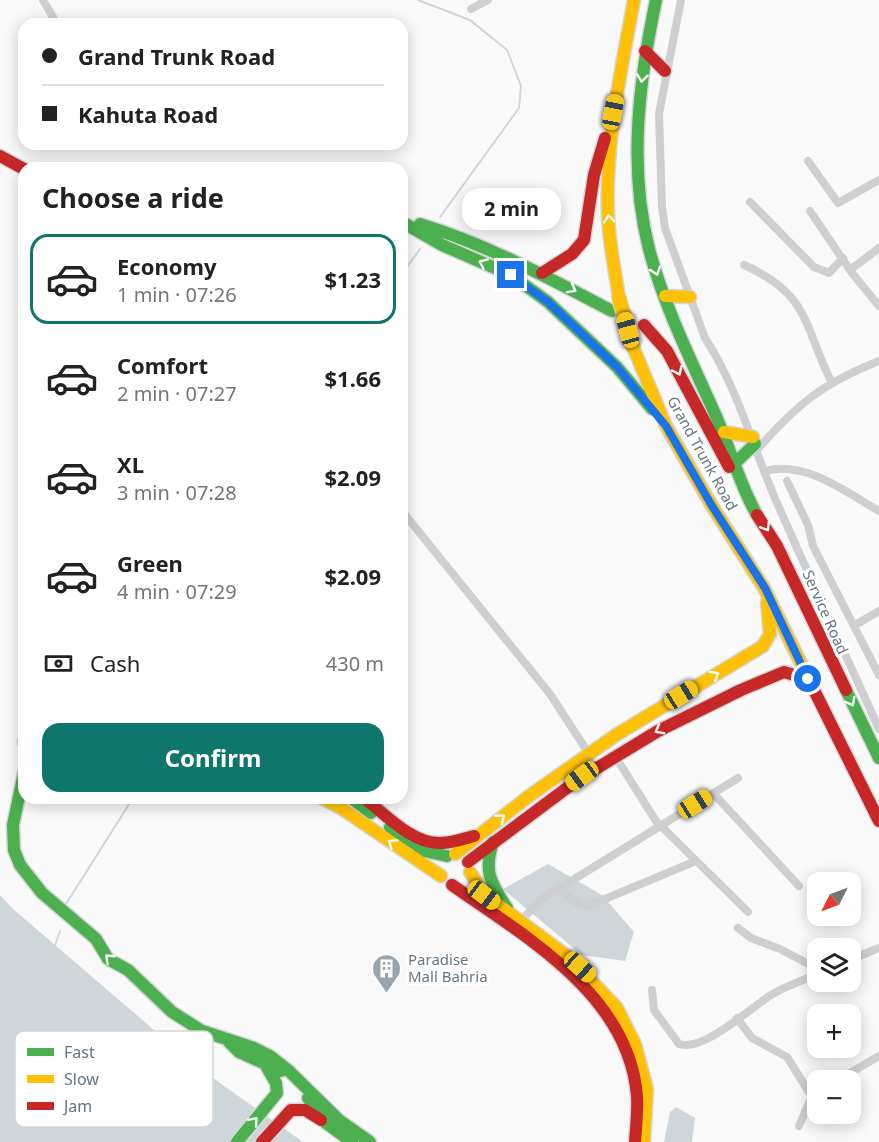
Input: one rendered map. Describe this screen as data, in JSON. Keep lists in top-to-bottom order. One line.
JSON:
{"streets":{"main road":["Grand Trunk Road"],"street":["Service Road"]},"places":{"building":["Paradise Mall Bahria"]},"legend":["Fast","Slow","Jam"],"north":"bottom left","page":{"banner":["Grand Trunk Road","Kahuta Road"],"heading":"Choose a ride","bubble":"2 min","list":[{"name":"Economy","note":"1 min · 07:26","value":"$1.23"},{"name":"Comfort","note":"2 min · 07:27","value":"$1.66"},{"name":"XL","note":"3 min · 07:28","value":"$2.09"},{"name":"Green","note":"4 min · 07:29","value":"$2.09"}],"pay":["Cash","430 m"],"buttons":"Confirm","map_buttons":["+","−"]}}
